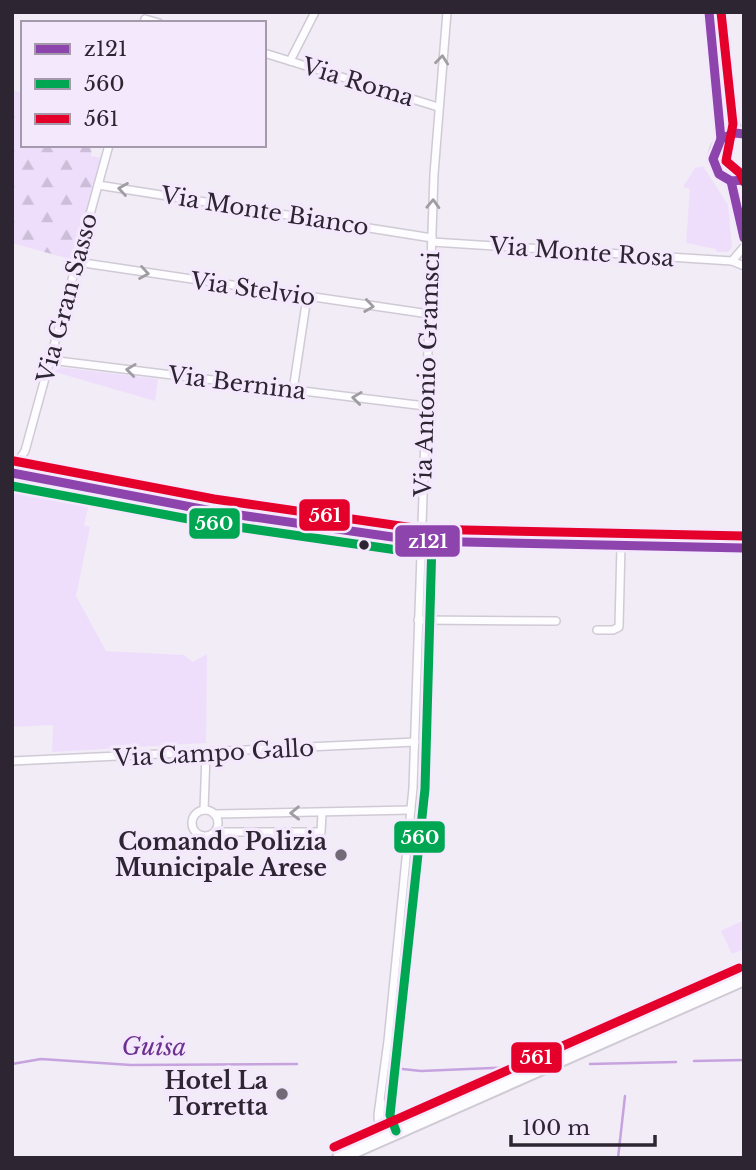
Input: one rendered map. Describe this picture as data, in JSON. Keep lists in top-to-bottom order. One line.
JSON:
{"streets":{"street":["Via Roma","Via Monte Bianco","Via Monte Rosa","Via Stelvio","Via Gran Sasso","Via Antonio Gramsci","Via Bernina","Via Campo Gallo"]},"crossings":[["Via Roma","Via Antonio Gramsci"],["Via Monte Bianco","Via Monte Rosa"],["Via Monte Bianco","Via Gran Sasso"],["Via Monte Bianco","Via Antonio Gramsci"],["Via Monte Rosa","Via Antonio Gramsci"],["Via Stelvio","Via Gran Sasso"],["Via Stelvio","Via Antonio Gramsci"],["Via Gran Sasso","Via Bernina"],["Via Antonio Gramsci","Via Bernina"],["Via Antonio Gramsci","Via Campo Gallo"]],"one_way":["Via Monte Bianco","Via Stelvio","Via Bernina"],"water":["Guisa"],"places":["Comando Polizia Municipale Arese","Hotel La Torretta"],"lines":["transit line z121","transit line 561","transit line 560"],"legend":["z121","560","561"],"scale_bar":"100 m"}
